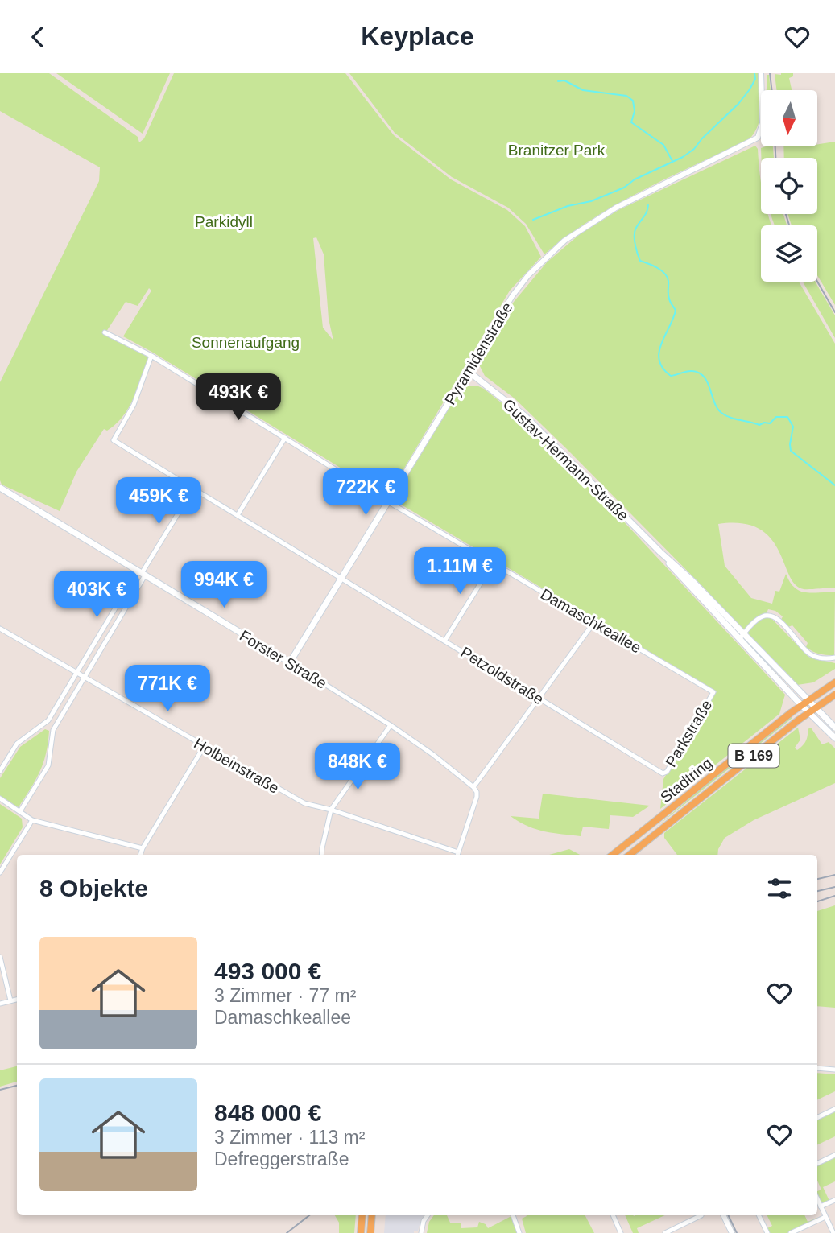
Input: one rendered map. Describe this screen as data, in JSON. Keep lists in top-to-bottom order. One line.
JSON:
{"streets":{"main road":["Pyramidenstraße","Gustav-Hermann-Straße","Forster Straße","B 169","Stadtring"],"street":["Damaschkeallee","Petzoldstraße","Parkstraße","Holbeinstraße"]},"crossings":[["Pyramidenstraße","Gustav-Hermann-Straße"],["Pyramidenstraße","Damaschkeallee"],["Pyramidenstraße","Forster Straße"],["Pyramidenstraße","Petzoldstraße"],["Gustav-Hermann-Straße","Stadtring"],["Damaschkeallee","Petzoldstraße"],["Damaschkeallee","Parkstraße"],["Petzoldstraße","Parkstraße"]],"parks":["Branitzer Park","Parkidyll","Sonnenaufgang"],"north":"bottom","page":{"header":"Keyplace","price":["493K €","722K €","459K €","1.11M €","994K €","403K €","771K €","848K €"],"heading":"8 Objekte","list":[{"name":"493 000 €","note":"3 Zimmer · 77 m² · Damaschkeallee"},{"name":"848 000 €","note":"3 Zimmer · 113 m² · Defreggerstraße"}]}}
